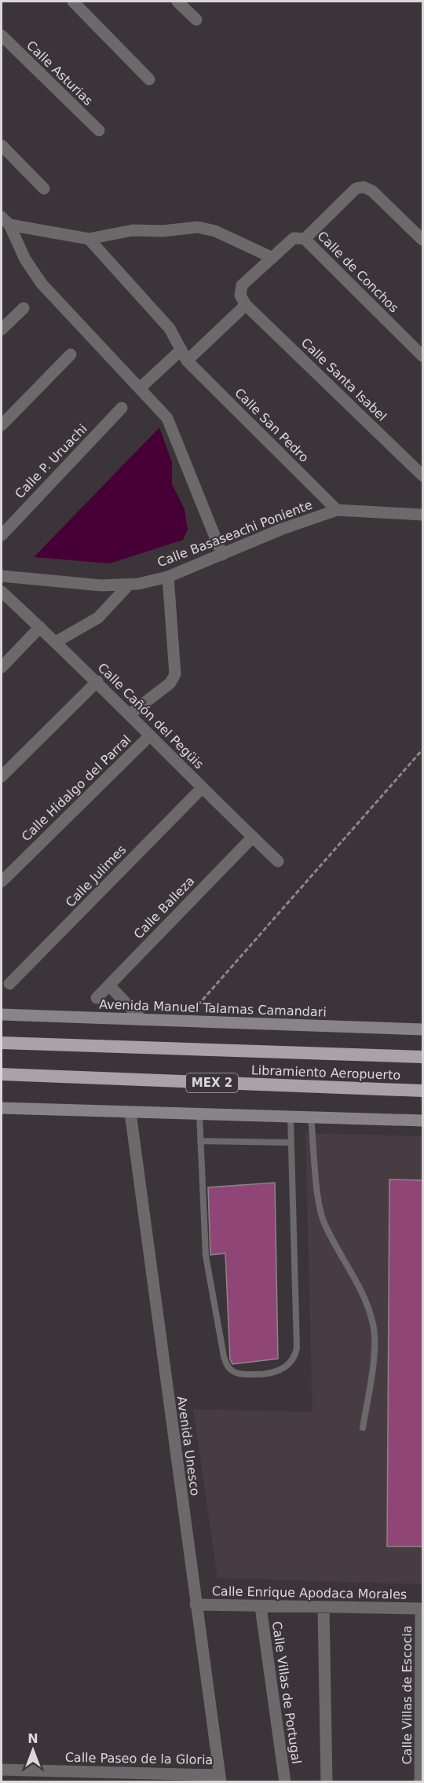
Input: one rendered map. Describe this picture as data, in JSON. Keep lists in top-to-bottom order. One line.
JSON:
{"streets":{"highway":["Libramiento Aeropuerto","MEX 2"],"main road":["Avenida Manuel Talamas Camandari"],"street":["Calle Asturias","Calle de Conchos","Calle Santa Isabel","Calle San Pedro","Calle P. Uruachi","Calle Basaseachi Poniente","Calle Cañón del Pegüis","Calle Hidalgo del Parral","Calle Julimes","Calle Balleza","Avenida Unesco","Calle Enrique Apodaca Morales","Calle Villas de Portugal","Calle Villas de Escocia","Calle Paseo de la Gloria"]},"crossings":[["Calle San Pedro","Calle Basaseachi Poniente"],["Calle Cañón del Pegüis","Calle Hidalgo del Parral"],["Calle Cañón del Pegüis","Calle Julimes"],["Calle Cañón del Pegüis","Calle Balleza"],["Avenida Unesco","Calle Enrique Apodaca Morales"],["Avenida Unesco","Calle Paseo de la Gloria"],["Calle Enrique Apodaca Morales","Calle Villas de Portugal"],["Calle Enrique Apodaca Morales","Calle Villas de Escocia"]],"north":"top"}
